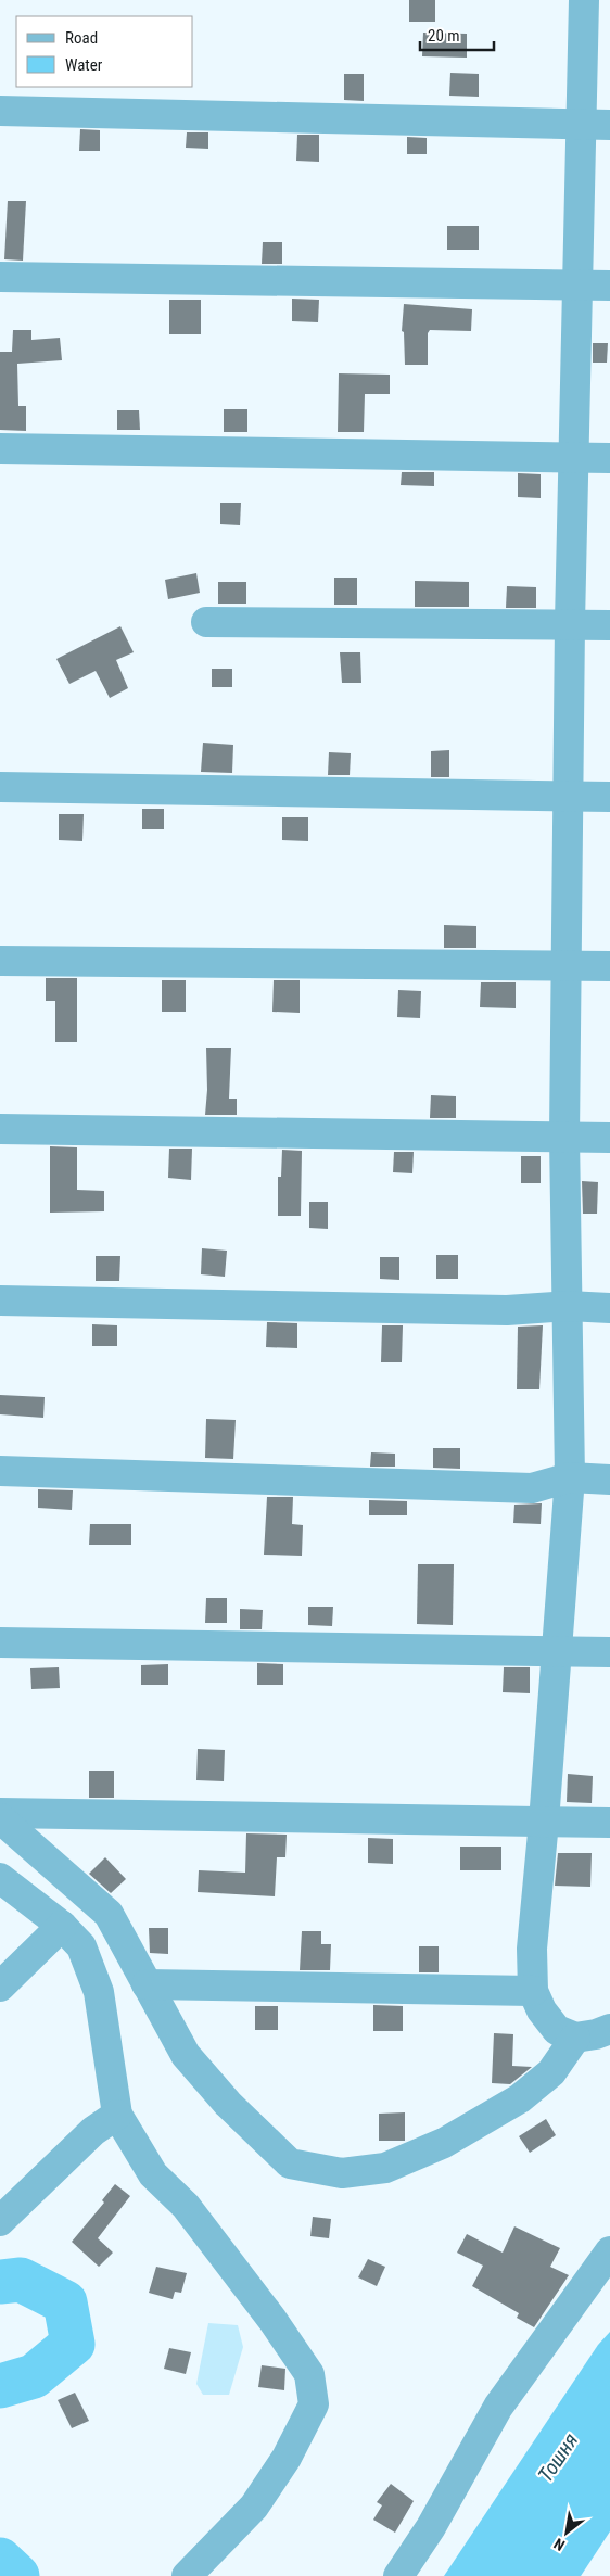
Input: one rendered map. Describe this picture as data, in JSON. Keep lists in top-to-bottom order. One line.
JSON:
{"water":["Тошня"],"legend":["Road","Water"],"scale_bar":"20 m","north":"bottom left"}
